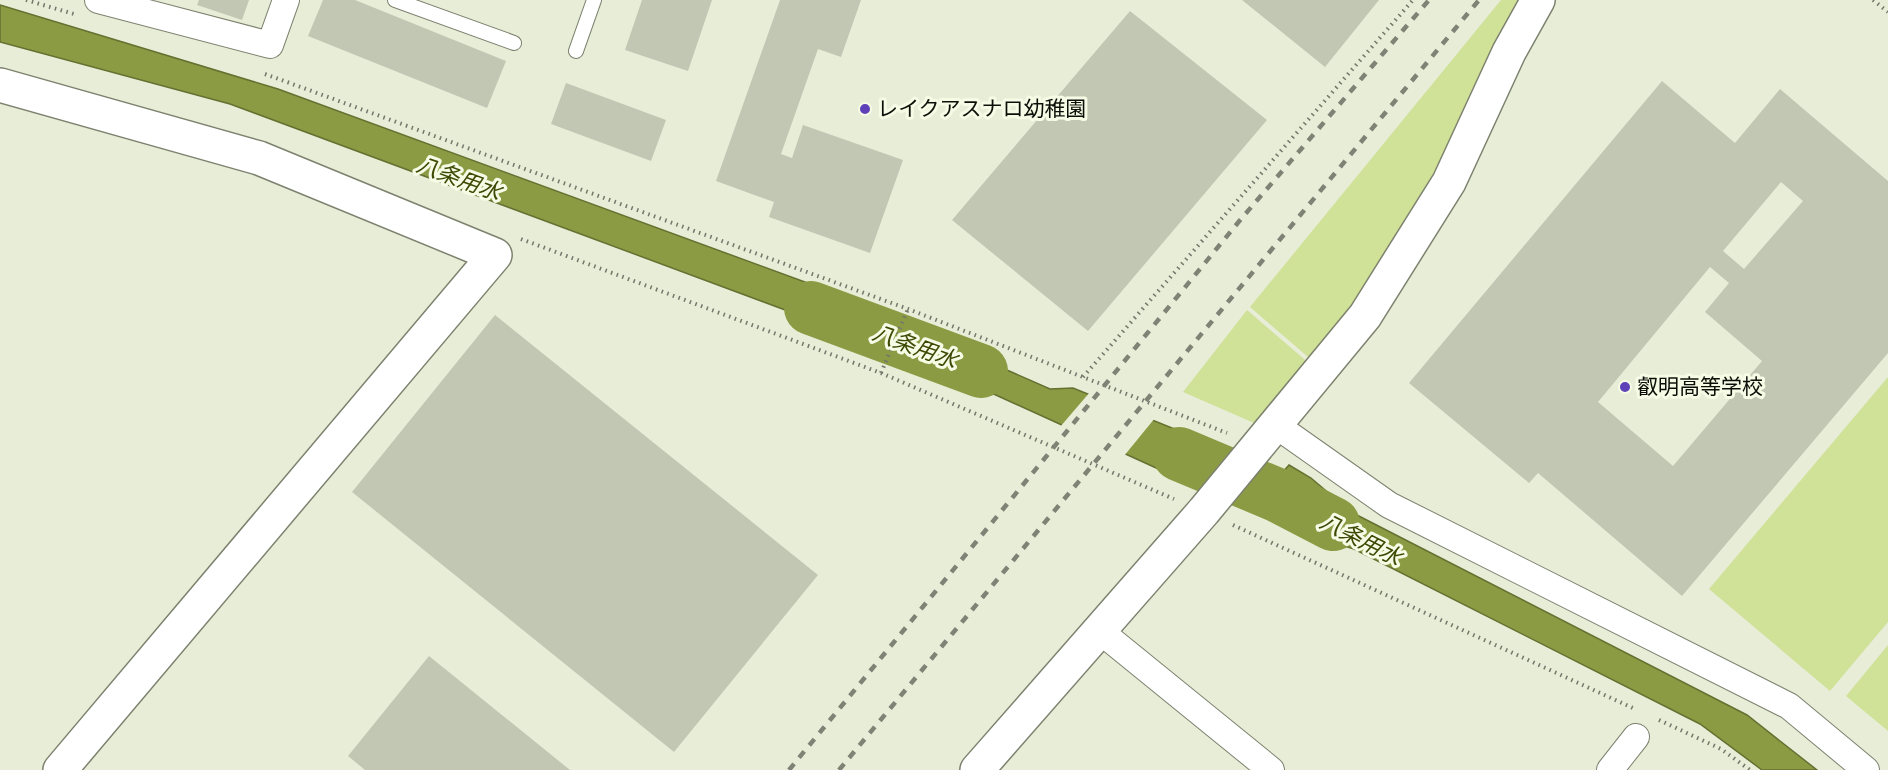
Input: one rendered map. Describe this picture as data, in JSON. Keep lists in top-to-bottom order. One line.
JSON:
{"water":["八条用水"],"places":["レイクアスナロ幼稚園","叡明高等学校"]}
